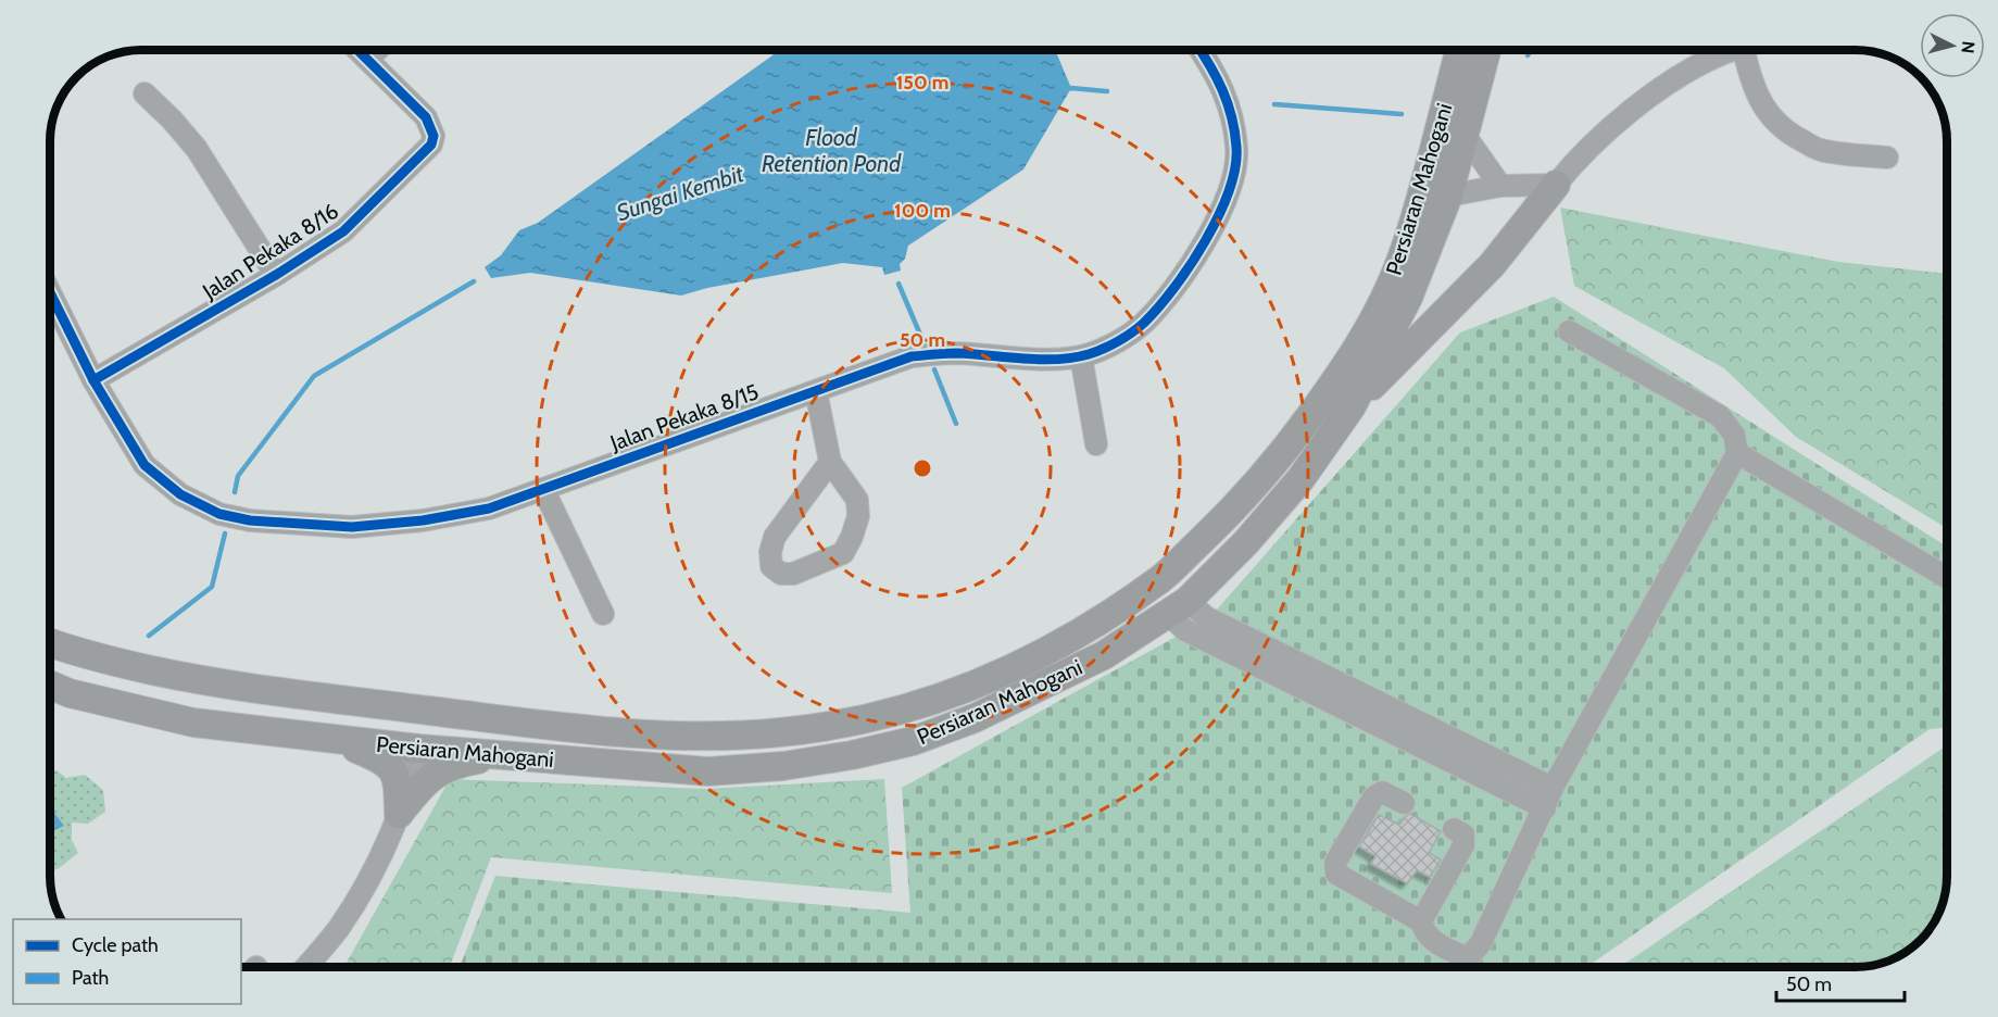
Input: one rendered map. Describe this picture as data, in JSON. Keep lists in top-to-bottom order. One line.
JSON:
{"streets":{"main road":["Persiaran Mahogani"],"street":["Jalan Pekaka 8/16","Jalan Pekaka 8/15"]},"crossings":[["Jalan Pekaka 8/16","Jalan Pekaka 8/15"]],"water":["Flood Retention Pond","Sungai Kembit"],"legend":["Cycle path","Path"],"scale_bar":"50 m","north":"right","rings":["150 m","100 m","50 m"]}
